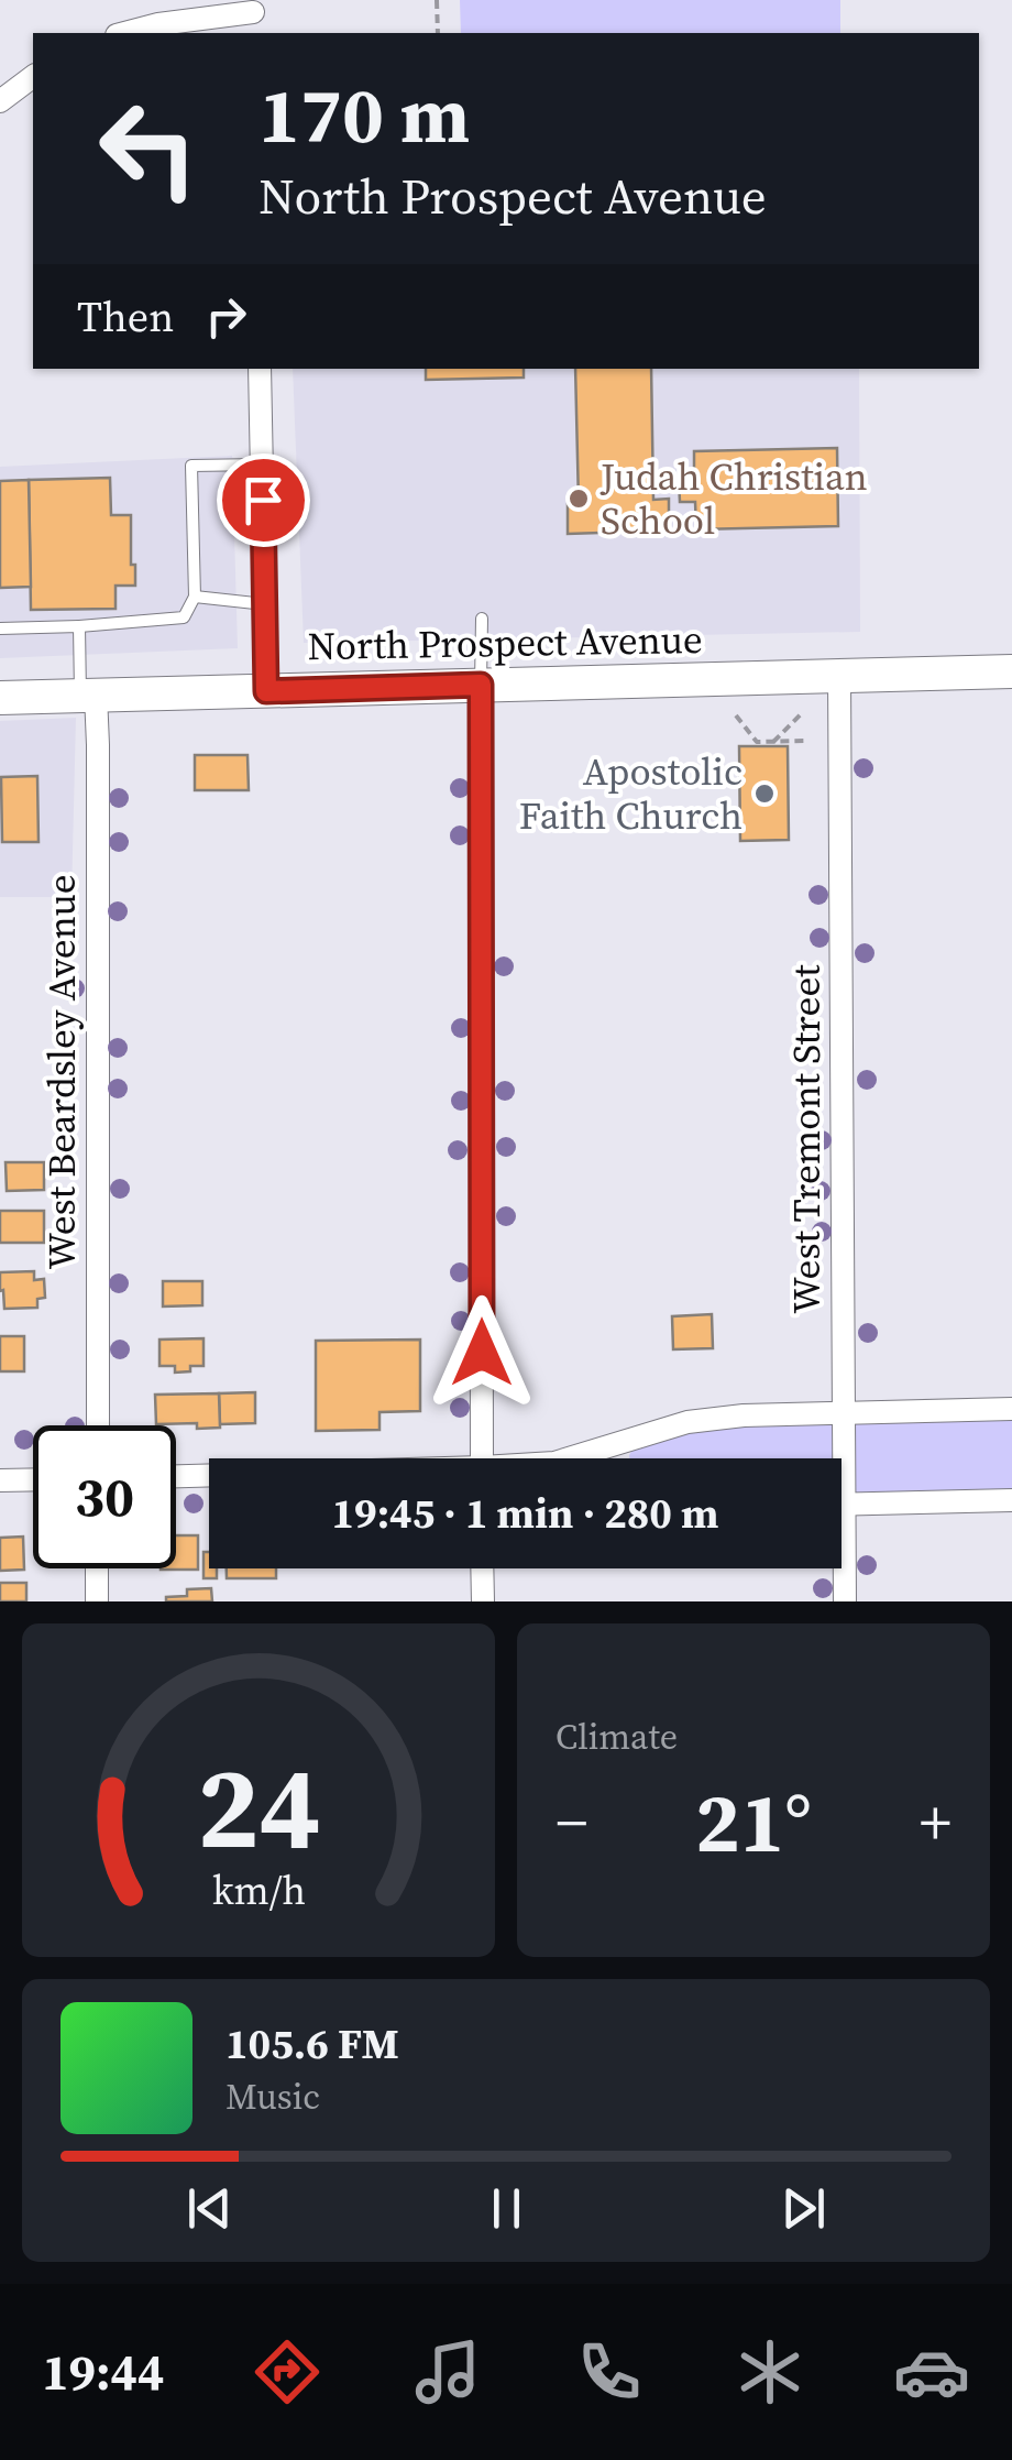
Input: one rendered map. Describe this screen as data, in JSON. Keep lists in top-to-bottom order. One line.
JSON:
{"streets":{"main road":["North Prospect Avenue"],"street":["West Beardsley Avenue","West Tremont Street"]},"crossings":[["North Prospect Avenue","West Beardsley Avenue"],["North Prospect Avenue","West Tremont Street"]],"places":["Judah Christian School","Apostolic Faith Church"],"page":{"turn":["170 m","North Prospect Avenue"],"then":"Then","limit":"30","trip":"19:45 · 1 min · 280 m","tile":"Climate","heat":["−","21°","+"],"song":["105.6 FM","Music"],"tabs":"19:44","gauge":["24","km/h"]}}
